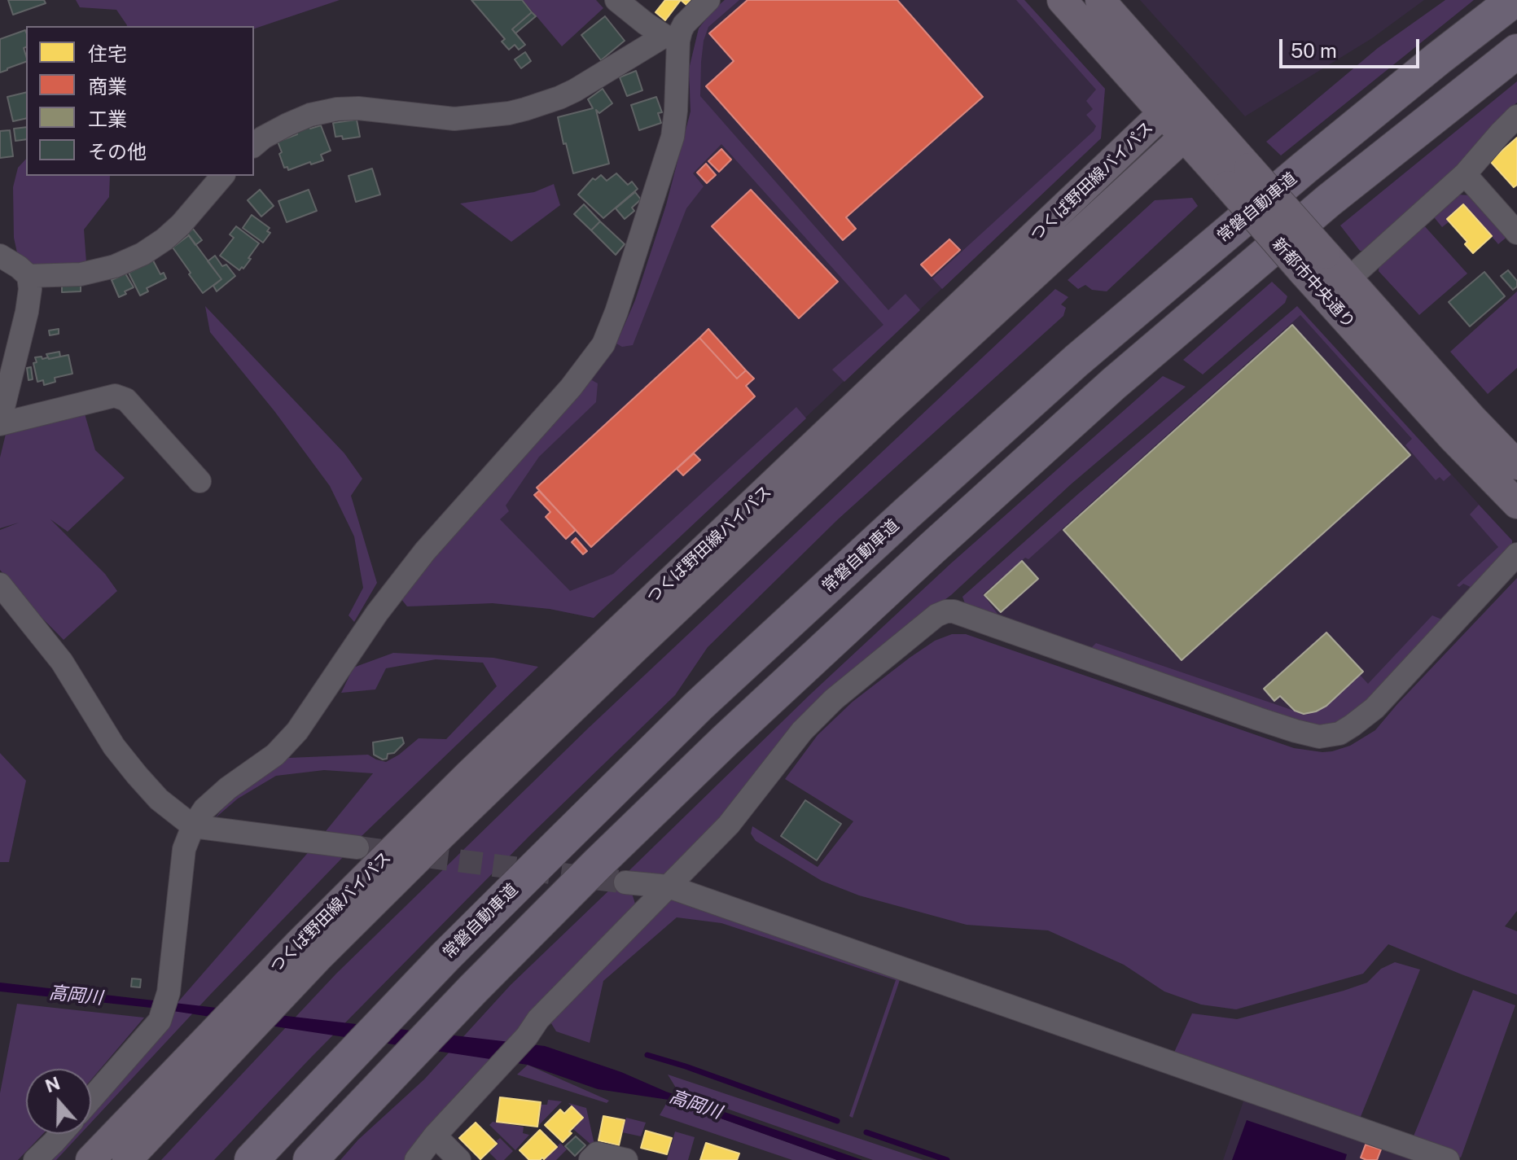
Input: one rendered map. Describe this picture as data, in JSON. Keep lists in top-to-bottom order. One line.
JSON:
{"streets":{"highway":["常磐自動車道"],"main road":["つくば野田線バイパス","新都市中央通り"]},"crossings":[["つくば野田線バイパス","新都市中央通り"]],"water":["高岡川"],"legend":["住宅","商業","工業","その他"],"scale_bar":"50 m","north":"top"}
